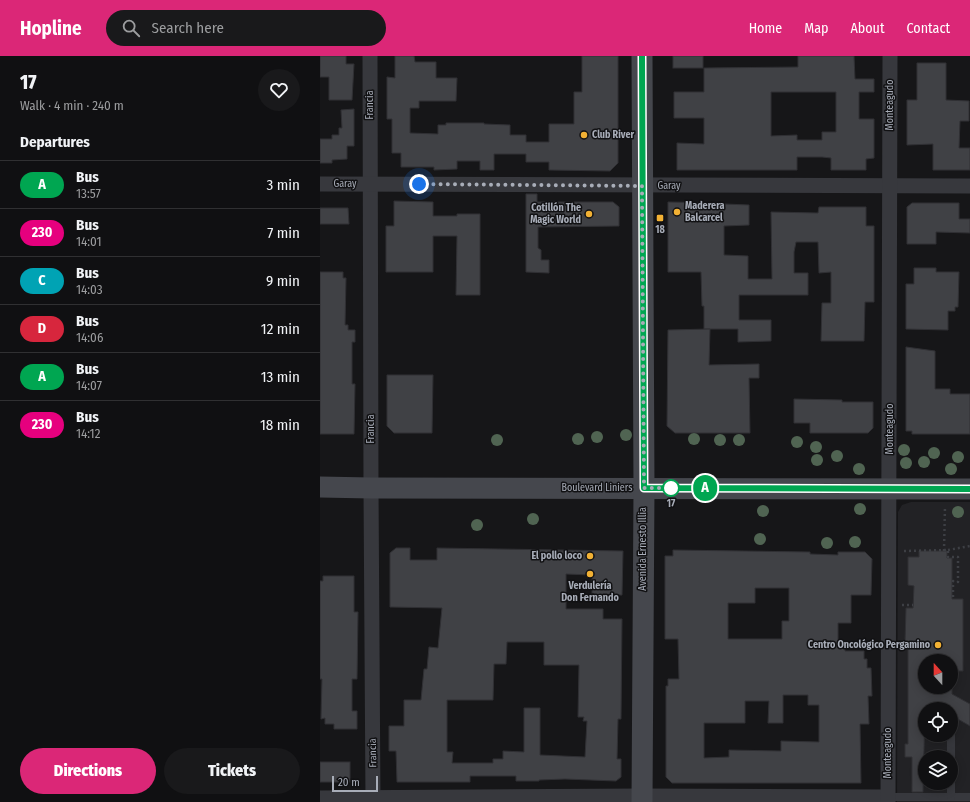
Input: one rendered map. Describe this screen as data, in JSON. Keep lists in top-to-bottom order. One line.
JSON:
{"streets":{"main road":["Boulevard Liniers","Avenida Ernesto Illia"],"street":["Francia","Monteagudo","Garay"]},"crossings":[["Francia","Garay"],["Francia","Boulevard Liniers"],["Monteagudo","Garay"],["Monteagudo","Boulevard Liniers"],["Garay","Avenida Ernesto Illia"],["Boulevard Liniers","Avenida Ernesto Illia"]],"places":{"other":["Club River","Maderera Balcarcel","Cotillón The Magic World","17","El pollo loco","Verdulería Don Fernando","Centro Oncológico Pergamino"],"transit":["18"]},"lines":["bus line A"],"scale_bar":"20 m","north":"top","page":{"header":"Hopline","search":"Search here","nav":["Home","Map","About","Contact"],"heading":[["17","Walk · 4 min · 240 m"],"Departures"],"on_map":"A","list":[{"mark":"A","name":"Bus","note":"13:57","value":"3 min"},{"mark":"230","name":"Bus","note":"14:01","value":"7 min"},{"mark":"C","name":"Bus","note":"14:03","value":"9 min"},{"mark":"D","name":"Bus","note":"14:06","value":"12 min"},{"mark":"A","name":"Bus","note":"14:07","value":"13 min"},{"mark":"230","name":"Bus","note":"14:12","value":"18 min"}],"buttons":["Directions","Tickets"],"scale":"20 m"}}
